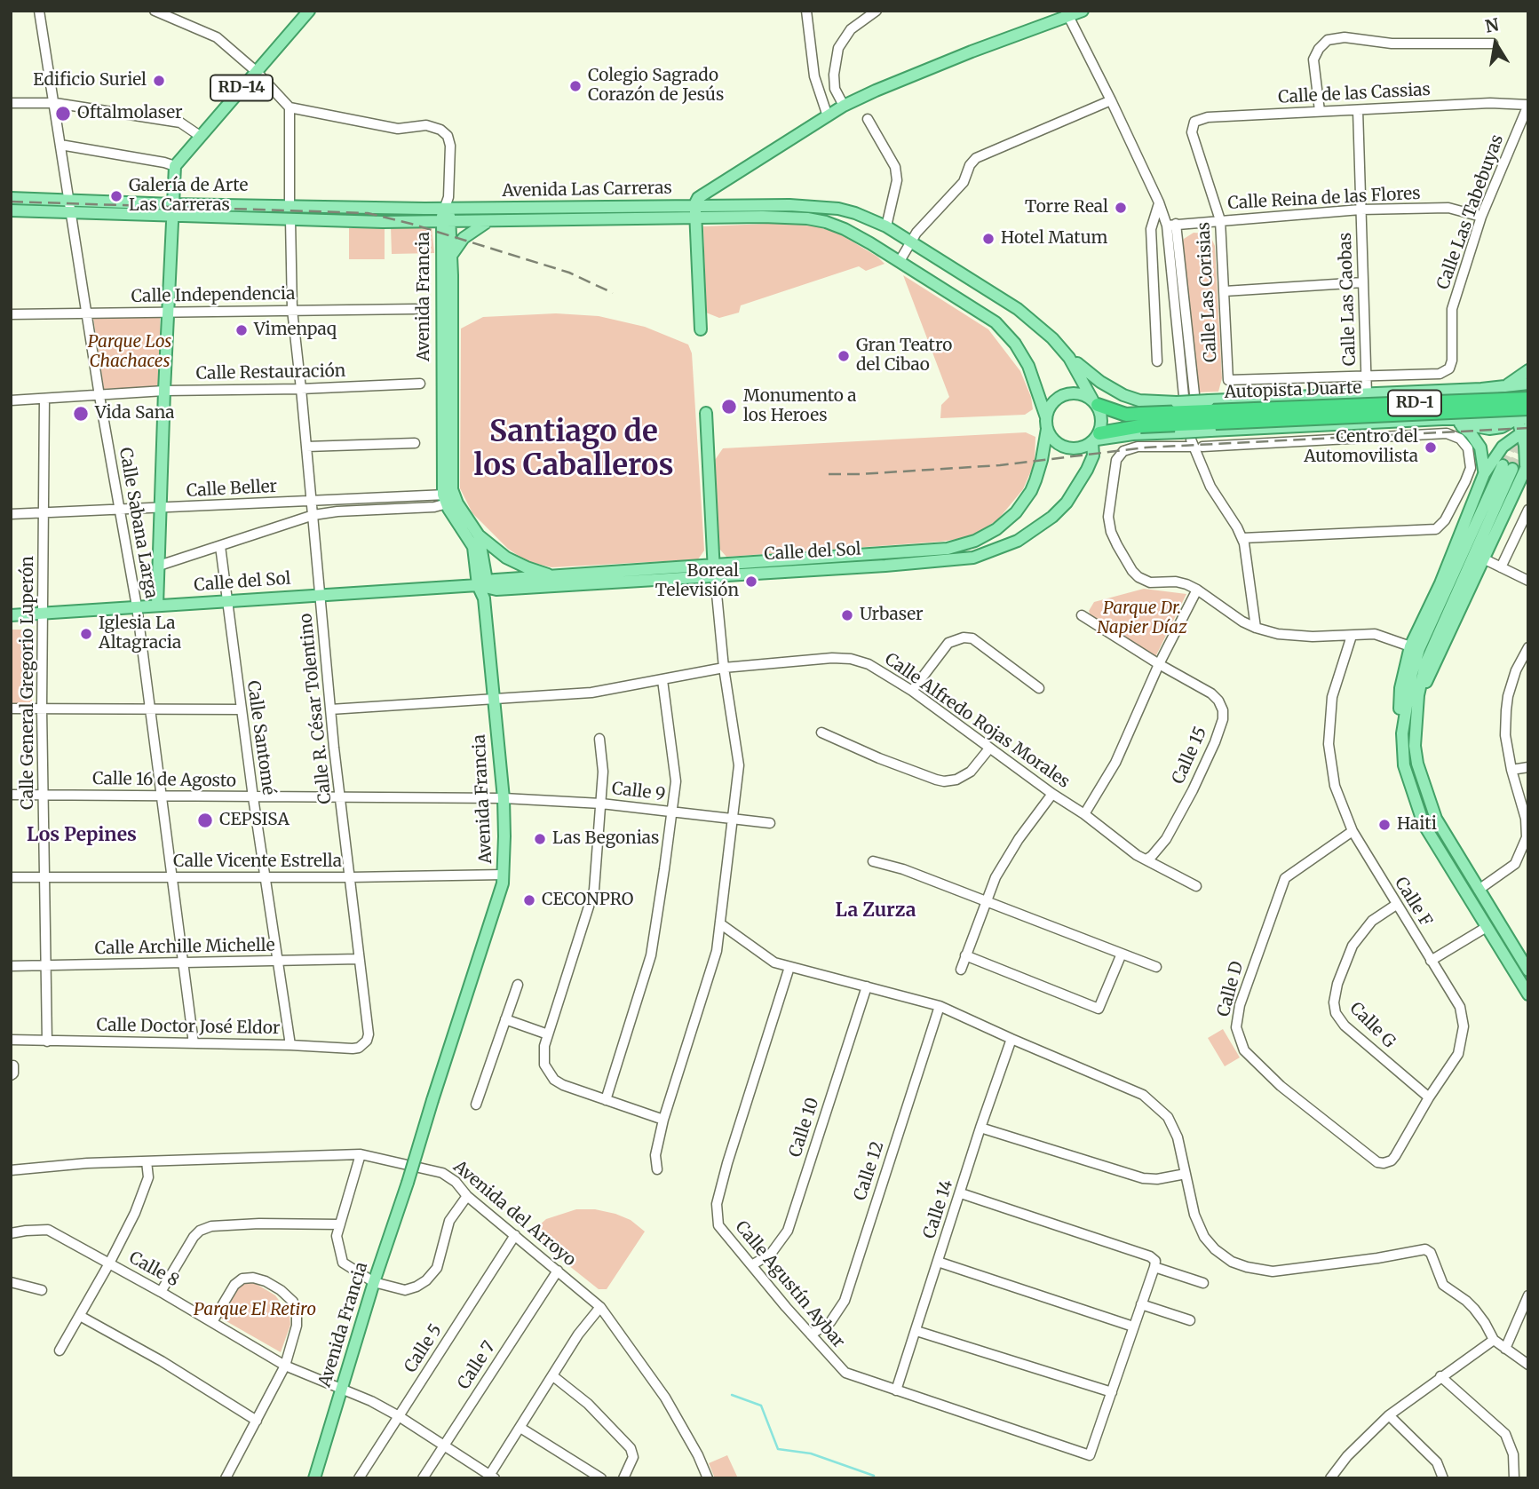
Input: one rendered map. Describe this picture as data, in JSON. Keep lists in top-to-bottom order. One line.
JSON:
{"streets":{"highway":["Autopista Duarte","RD-1"],"main road":["RD-14","Avenida Las Carreras","Avenida Francia","Calle del Sol"],"street":["Calle de las Cassias","Calle Reina de las Flores","Calle Las Tabebuyas","Calle Las Corisias","Calle Independencia","Calle Las Caobas","Calle Restauración","Calle Beller","Calle Sabana Larga","Calle General Gregorio Luperón","Calle R. César Tolentino","Calle Alfredo Rojas Morales","Calle Santomé","Calle 15","Calle 16 de Agosto","Calle 9","Calle Vicente Estrella","Calle F","Calle Archille Michelle","Calle D","Calle G","Calle Doctor José Eldor","Calle 10","Calle 12","Calle 14","Avenida del Arroyo","Calle 8","Calle Agustín Aybar","Calle 5","Calle 7"]},"crossings":[["Calle de las Cassias","Calle Las Tabebuyas"],["Calle de las Cassias","Calle Las Corisias"],["Calle de las Cassias","Calle Las Caobas"],["Avenida Las Carreras","Avenida Francia"],["Avenida Las Carreras","Autopista Duarte"],["Avenida Las Carreras","Calle Sabana Larga"],["Avenida Las Carreras","Calle del Sol"],["Avenida Las Carreras","Calle R. César Tolentino"],["Calle Reina de las Flores","Calle Las Tabebuyas"],["Calle Reina de las Flores","Calle Las Corisias"],["Calle Reina de las Flores","Calle Las Caobas"],["Calle Las Tabebuyas","Calle Las Corisias"],["Calle Las Tabebuyas","Calle Las Caobas"],["Calle Las Corisias","Calle Las Caobas"],["Calle Independencia","Calle Sabana Larga"],["Calle Independencia","Calle R. César Tolentino"],["Avenida Francia","Calle Beller"],["Avenida Francia","Calle del Sol"],["Avenida Francia","Calle Alfredo Rojas Morales"],["Avenida Francia","Calle 16 de Agosto"],["Avenida Francia","Calle 9"],["Avenida Francia","Calle Vicente Estrella"],["Avenida Francia","Avenida del Arroyo"],["Avenida Francia","Calle 8"],["Calle Restauración","Calle Sabana Larga"],["Calle Restauración","Calle General Gregorio Luperón"],["Calle Restauración","Calle R. César Tolentino"],["Autopista Duarte","Calle del Sol"],["Calle Beller","Calle Sabana Larga"],["Calle Beller","Calle General Gregorio Luperón"],["Calle Beller","Calle R. César Tolentino"],["Calle Sabana Larga","Calle del Sol"],["Calle Sabana Larga","Calle 16 de Agosto"],["Calle Sabana Larga","Calle Vicente Estrella"],["Calle Sabana Larga","Calle Archille Michelle"],["Calle Sabana Larga","Calle Doctor José Eldor"],["Calle del Sol","Calle General Gregorio Luperón"],["Calle del Sol","Calle R. César Tolentino"],["Calle del Sol","Calle Santomé"],["Calle General Gregorio Luperón","Calle 16 de Agosto"],["Calle General Gregorio Luperón","Calle Vicente Estrella"],["Calle General Gregorio Luperón","Calle Archille Michelle"],["Calle General Gregorio Luperón","Calle Doctor José Eldor"],["Calle R. César Tolentino","Calle Alfredo Rojas Morales"],["Calle R. César Tolentino","Calle 16 de Agosto"],["Calle R. César Tolentino","Calle Vicente Estrella"],["Calle R. César Tolentino","Calle Archille Michelle"],["Calle R. César Tolentino","Calle Doctor José Eldor"],["Calle Alfredo Rojas Morales","Calle 15"],["Calle Santomé","Calle 16 de Agosto"],["Calle Santomé","Calle Vicente Estrella"],["Calle Santomé","Calle Archille Michelle"],["Calle Santomé","Calle Doctor José Eldor"],["Calle 16 de Agosto","Calle 9"],["Calle F","Calle D"],["Calle F","Calle G"],["Calle 10","Calle Agustín Aybar"],["Calle 12","Calle Agustín Aybar"],["Calle 14","Calle Agustín Aybar"],["Avenida del Arroyo","Calle 5"],["Avenida del Arroyo","Calle 7"],["Calle 8","Calle 5"],["Calle 8","Calle 7"]],"districts":["Santiago de los Caballeros","Los Pepines","La Zurza"],"parks":["Parque Los Chachaces","Parque Dr. Napier Díaz","Parque El Retiro"],"places":["Edificio Suriel","Colegio Sagrado Corazón de Jesús","Oftalmolaser","Galería de Arte Las Carreras","Torre Real","Hotel Matum","Vimenpaq","Gran Teatro del Cibao","Monumento a los Heroes","Vida Sana","Centro del Automovilista","Boreal Televisión","Urbaser","Iglesia La Altagracia","CEPSISA","Haiti","Las Begonias","CECONPRO"],"north":"top"}
